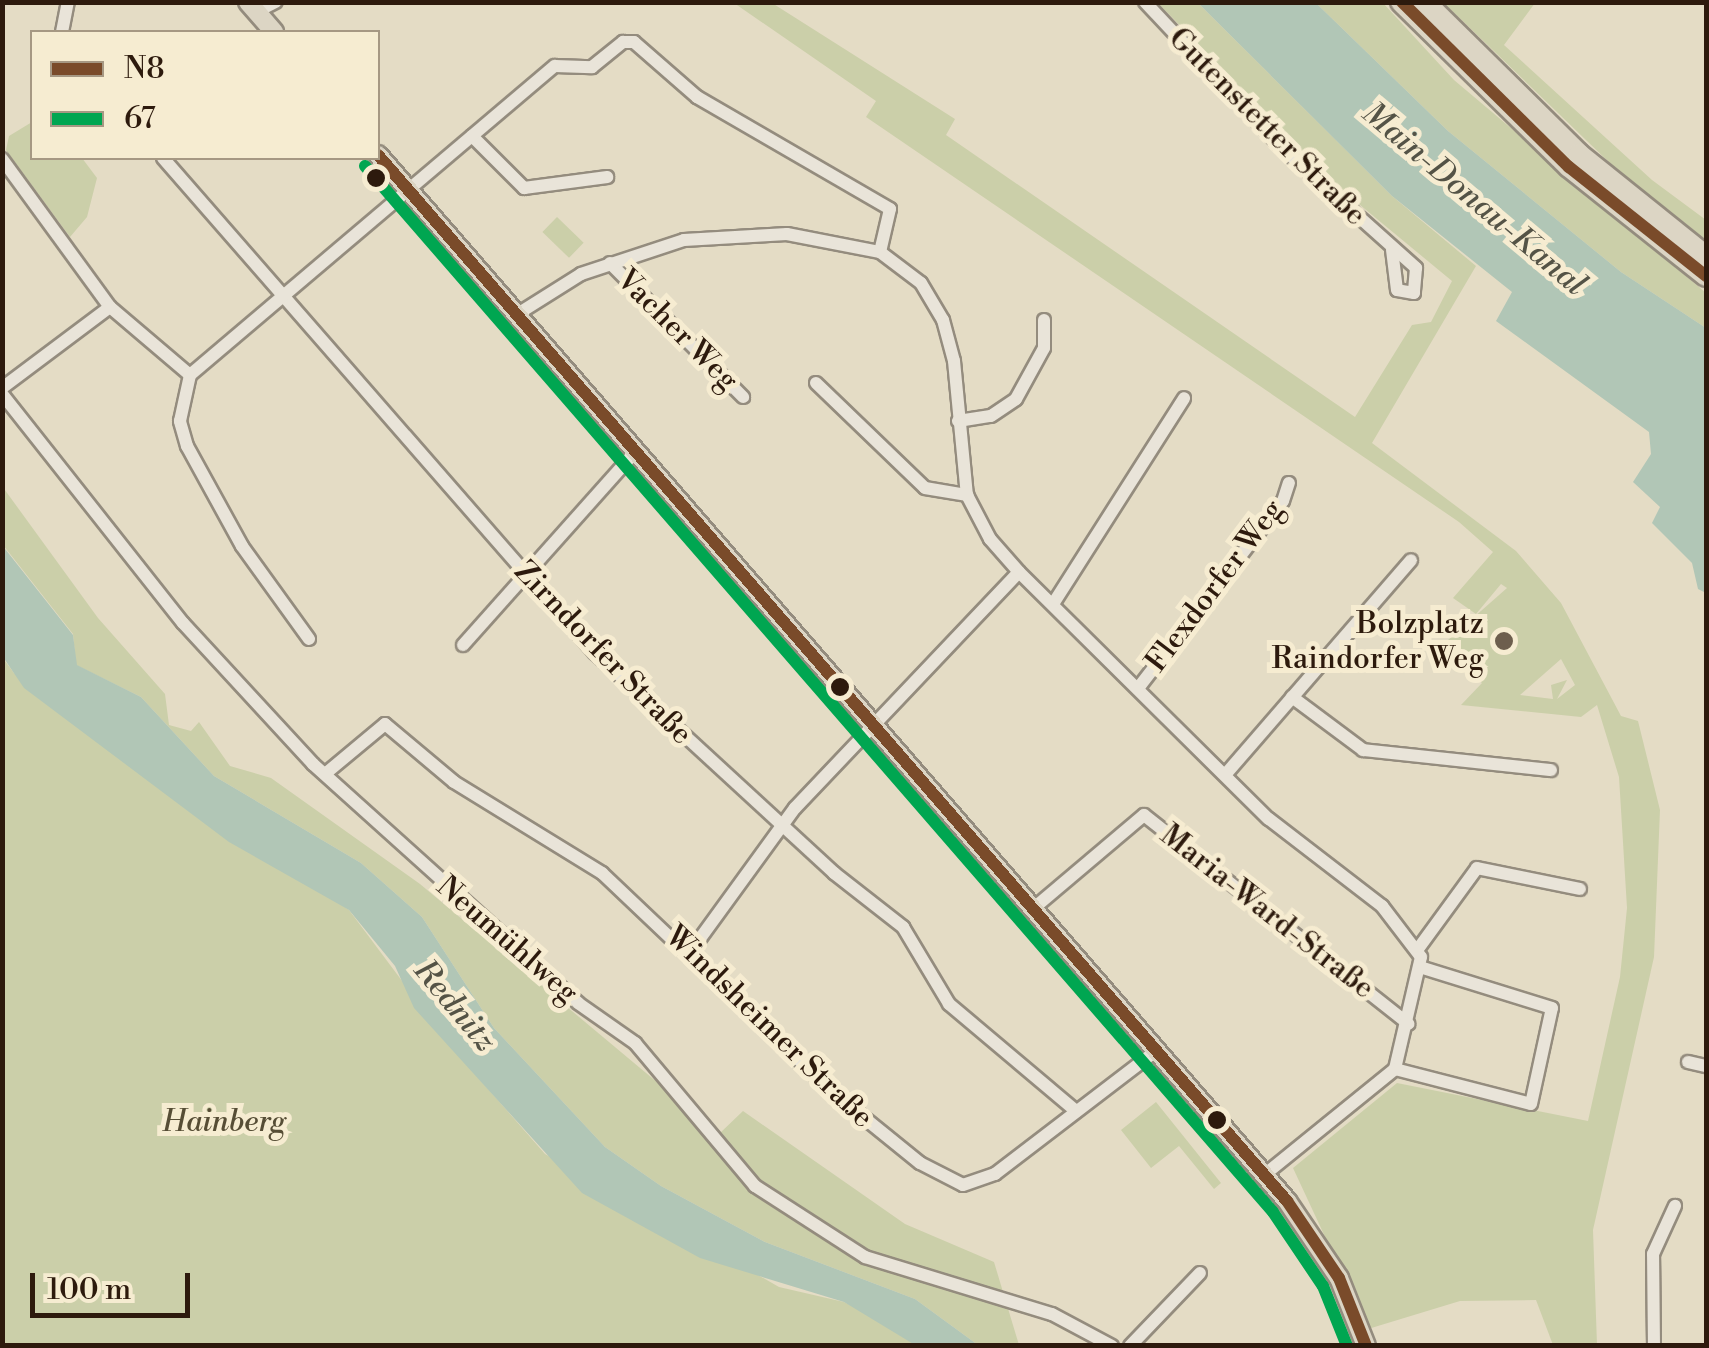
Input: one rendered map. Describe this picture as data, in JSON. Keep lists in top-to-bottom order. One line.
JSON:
{"streets":{"street":["Gutenstetter Straße","Vacher Weg","Flexdorfer Weg","Zirndorfer Straße","Maria-Ward-Straße","Neumühlweg","Windsheimer Straße"]},"crossings":[["Zirndorfer Straße","Windsheimer Straße"],["Neumühlweg","Windsheimer Straße"]],"water":["Main-Donau-Kanal","Rednitz"],"parks":["Hainberg"],"places":["Bolzplatz Raindorfer Weg"],"lines":["transit line N8","transit line 67"],"legend":["N8","67"],"scale_bar":"100 m"}
